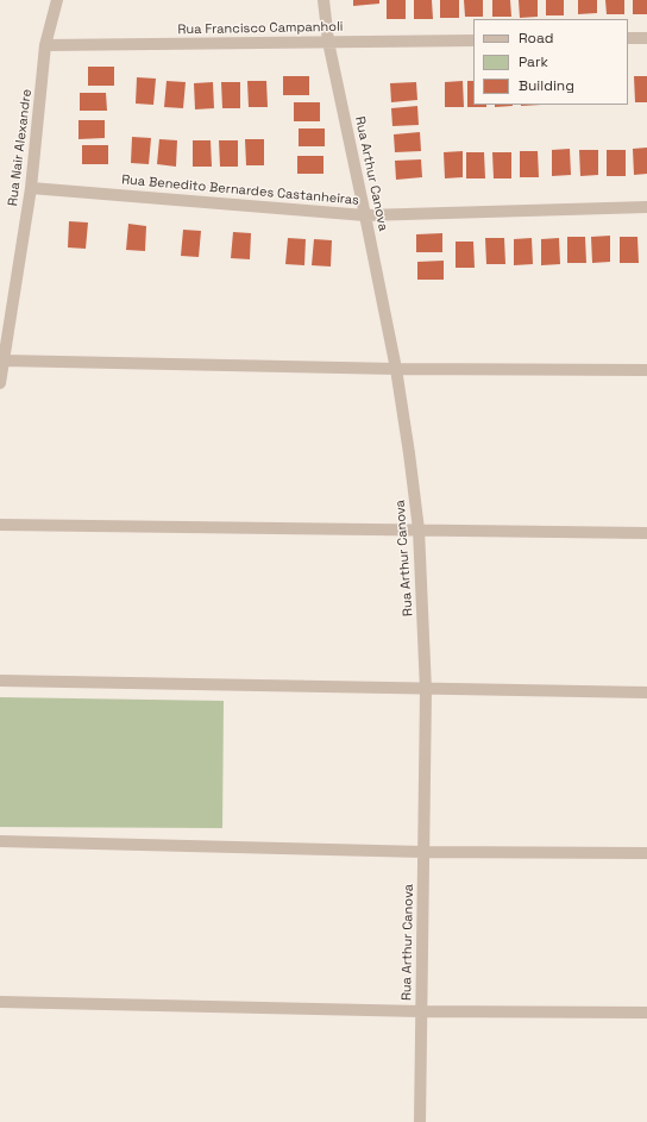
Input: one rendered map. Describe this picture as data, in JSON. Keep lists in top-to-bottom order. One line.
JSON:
{"streets":{"street":["Rua Francisco Campanholi","Rua Nair Alexandre","Rua Arthur Canova","Rua Benedito Bernardes Castanheiras"]},"crossings":[["Rua Francisco Campanholi","Rua Nair Alexandre"],["Rua Francisco Campanholi","Rua Arthur Canova"],["Rua Nair Alexandre","Rua Benedito Bernardes Castanheiras"],["Rua Arthur Canova","Rua Benedito Bernardes Castanheiras"]],"legend":["Road","Park","Building"]}
